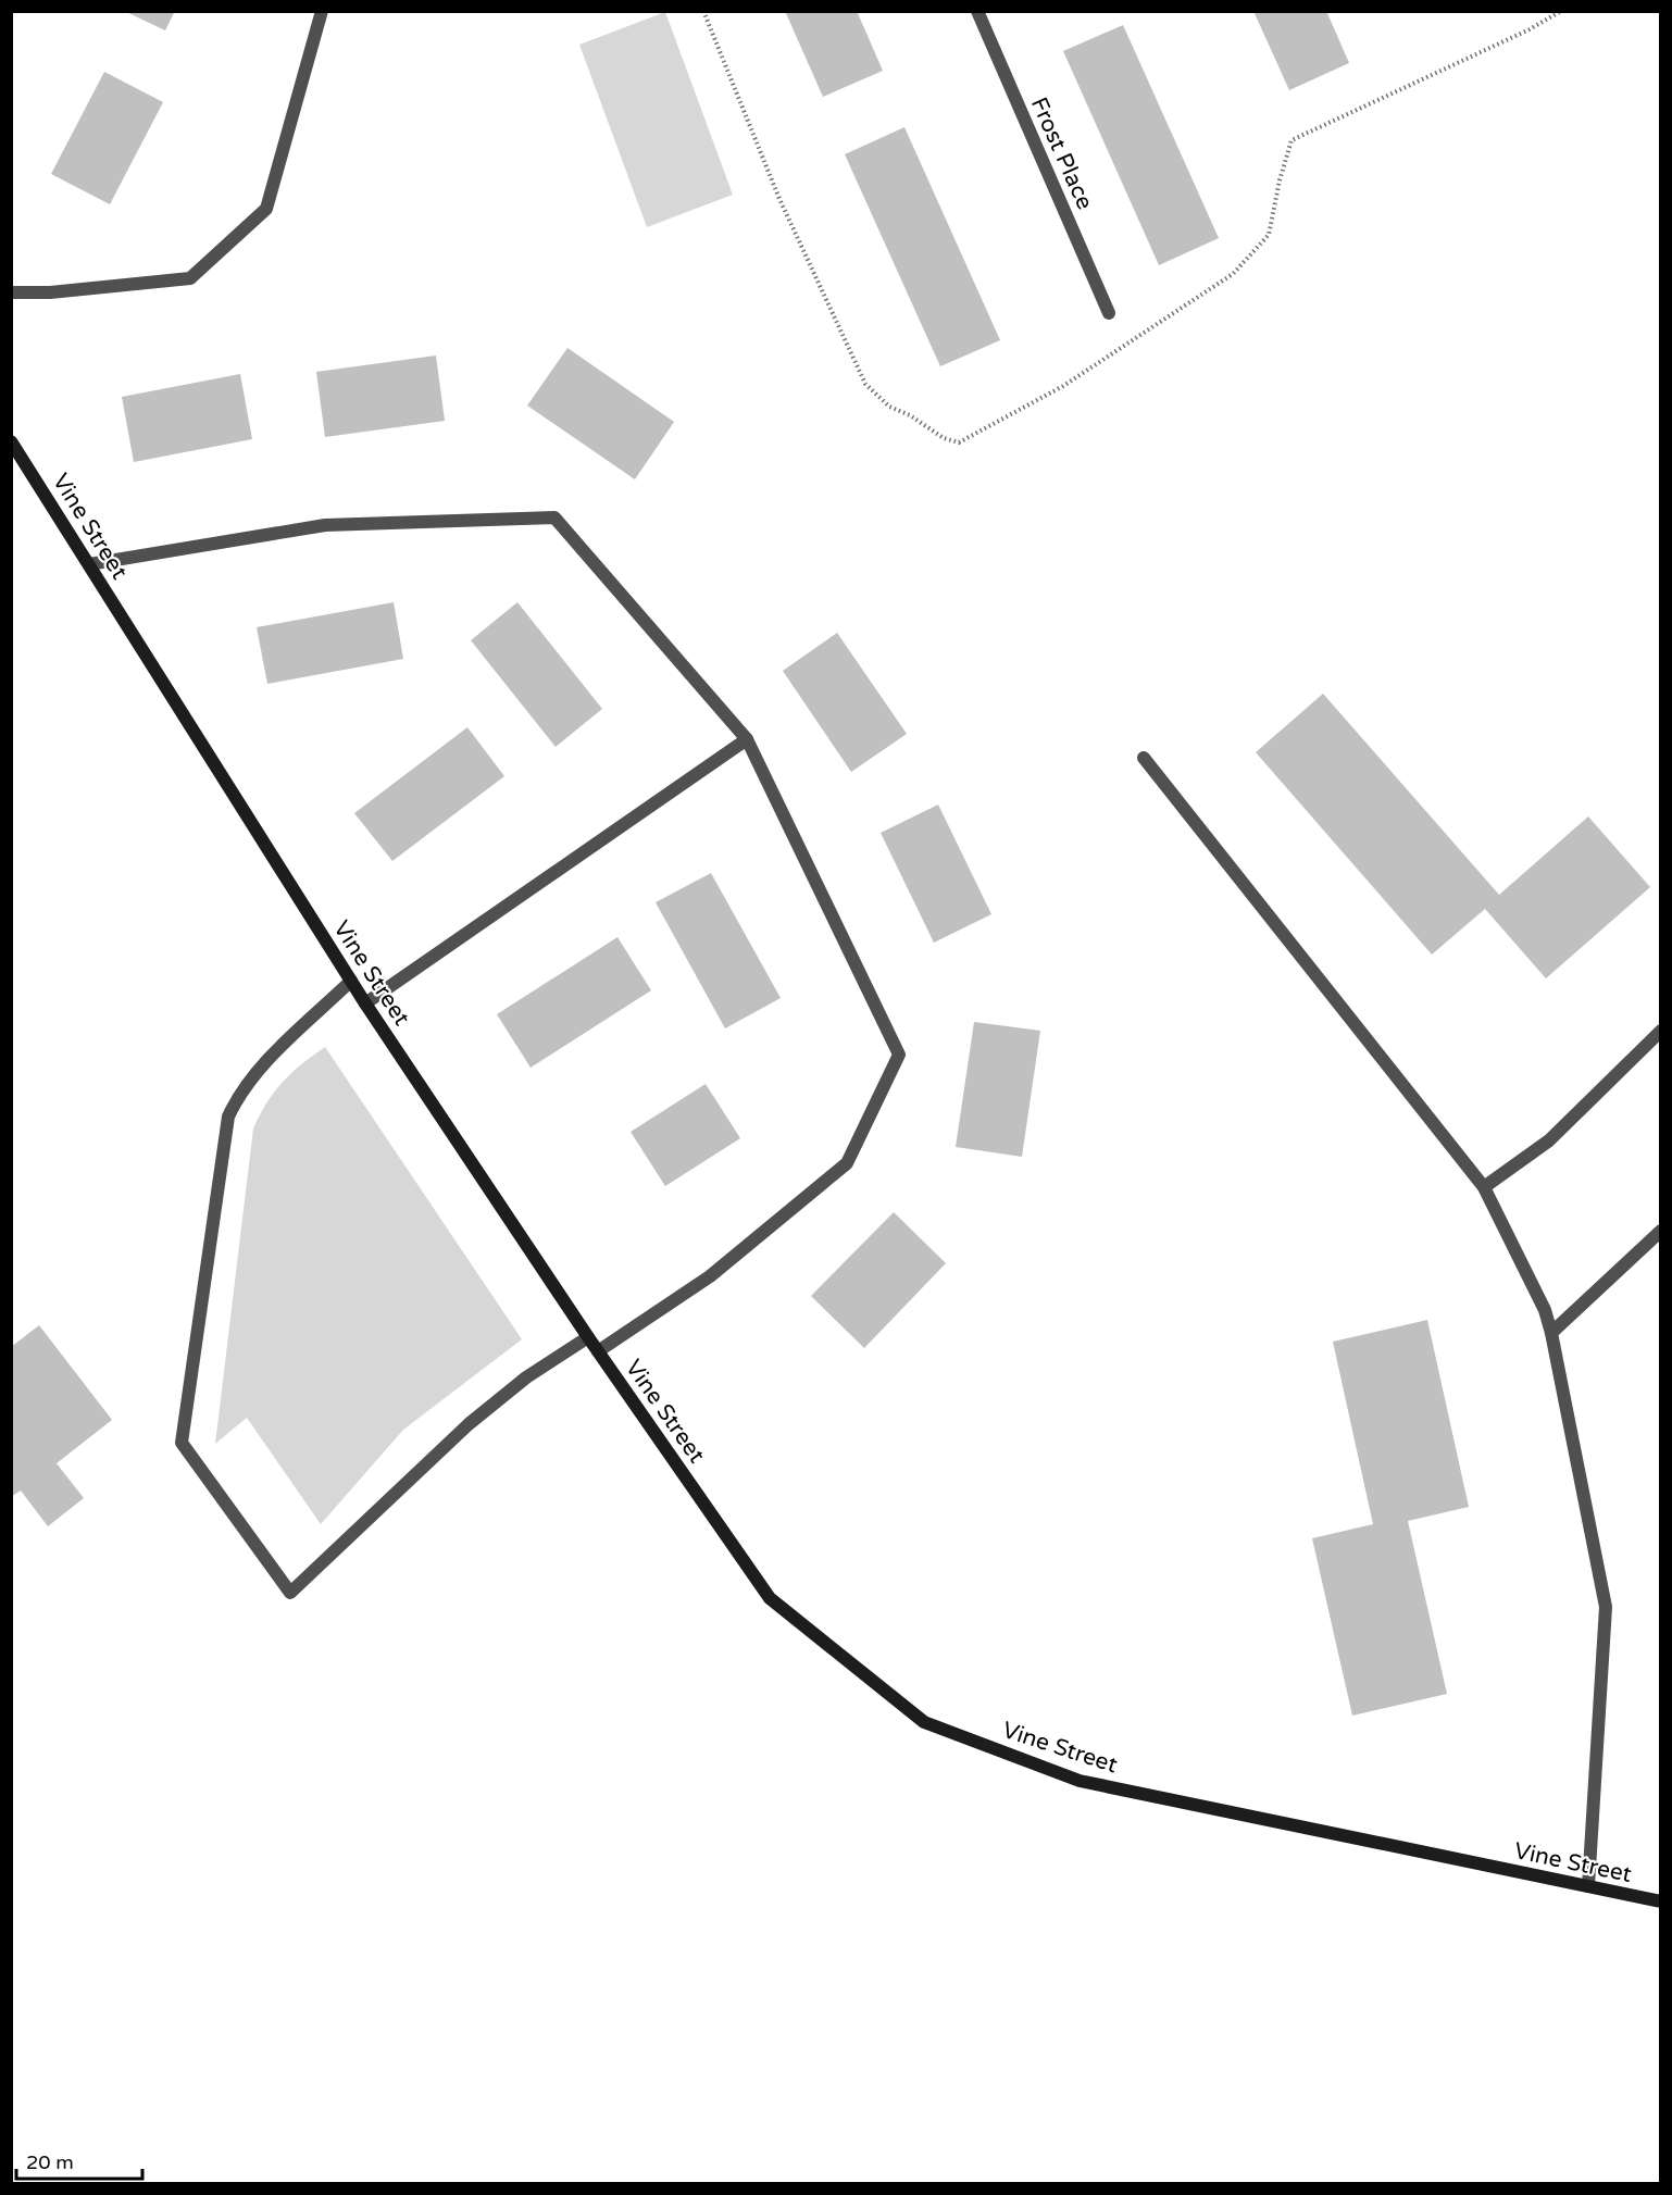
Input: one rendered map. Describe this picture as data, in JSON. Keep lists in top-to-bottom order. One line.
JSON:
{"streets":{"main road":["Vine Street"],"street":["Frost Place"]},"scale_bar":"20 m"}
